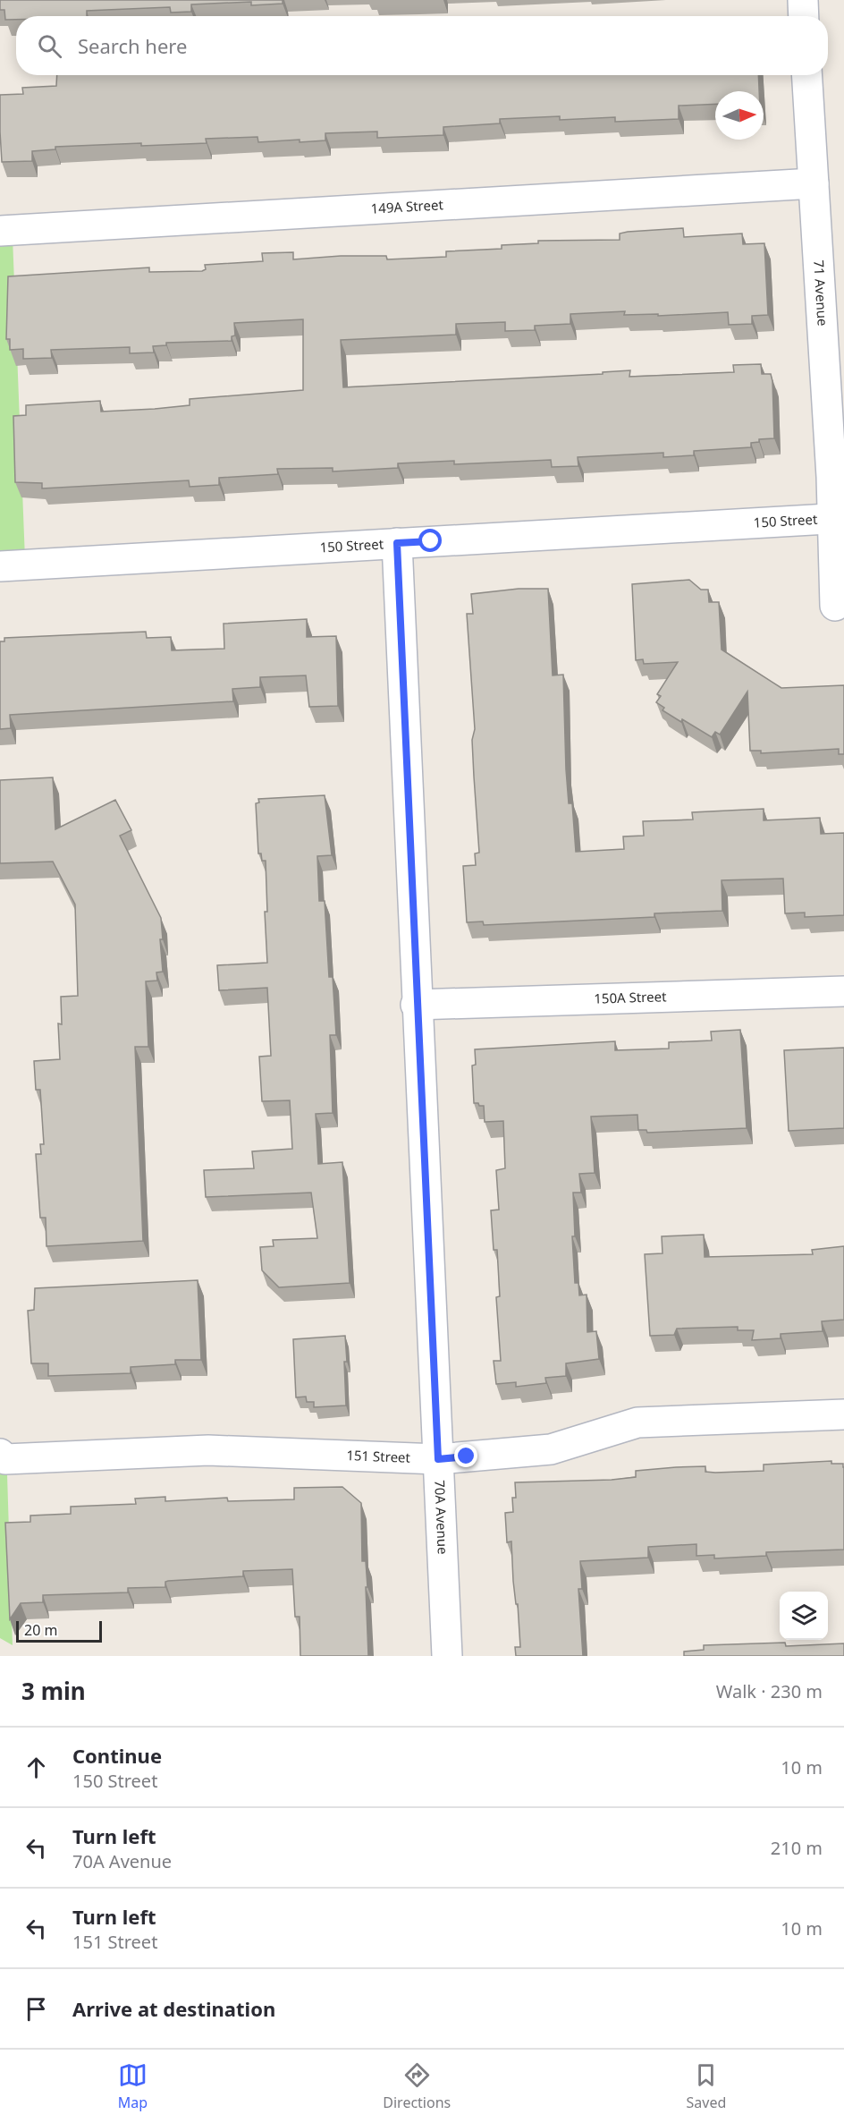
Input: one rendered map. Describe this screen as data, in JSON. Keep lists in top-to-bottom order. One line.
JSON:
{"streets":{"street":["149A Street","71 Avenue","150 Street","150A Street","151 Street","70A Avenue"]},"crossings":[["149A Street","71 Avenue"],["71 Avenue","150 Street"],["150 Street","70A Avenue"],["150A Street","70A Avenue"],["151 Street","70A Avenue"]],"scale_bar":"20 m","north":"right","page":{"search":"Search here","scale":"20 m","heading":["3 min","Walk · 230 m"],"list":[["Continue","150 Street","10 m"],["Turn left","70A Avenue","210 m"],["Turn left","151 Street","10 m"],"Arrive at destination"],"nav":["Map","Directions","Saved"]}}
